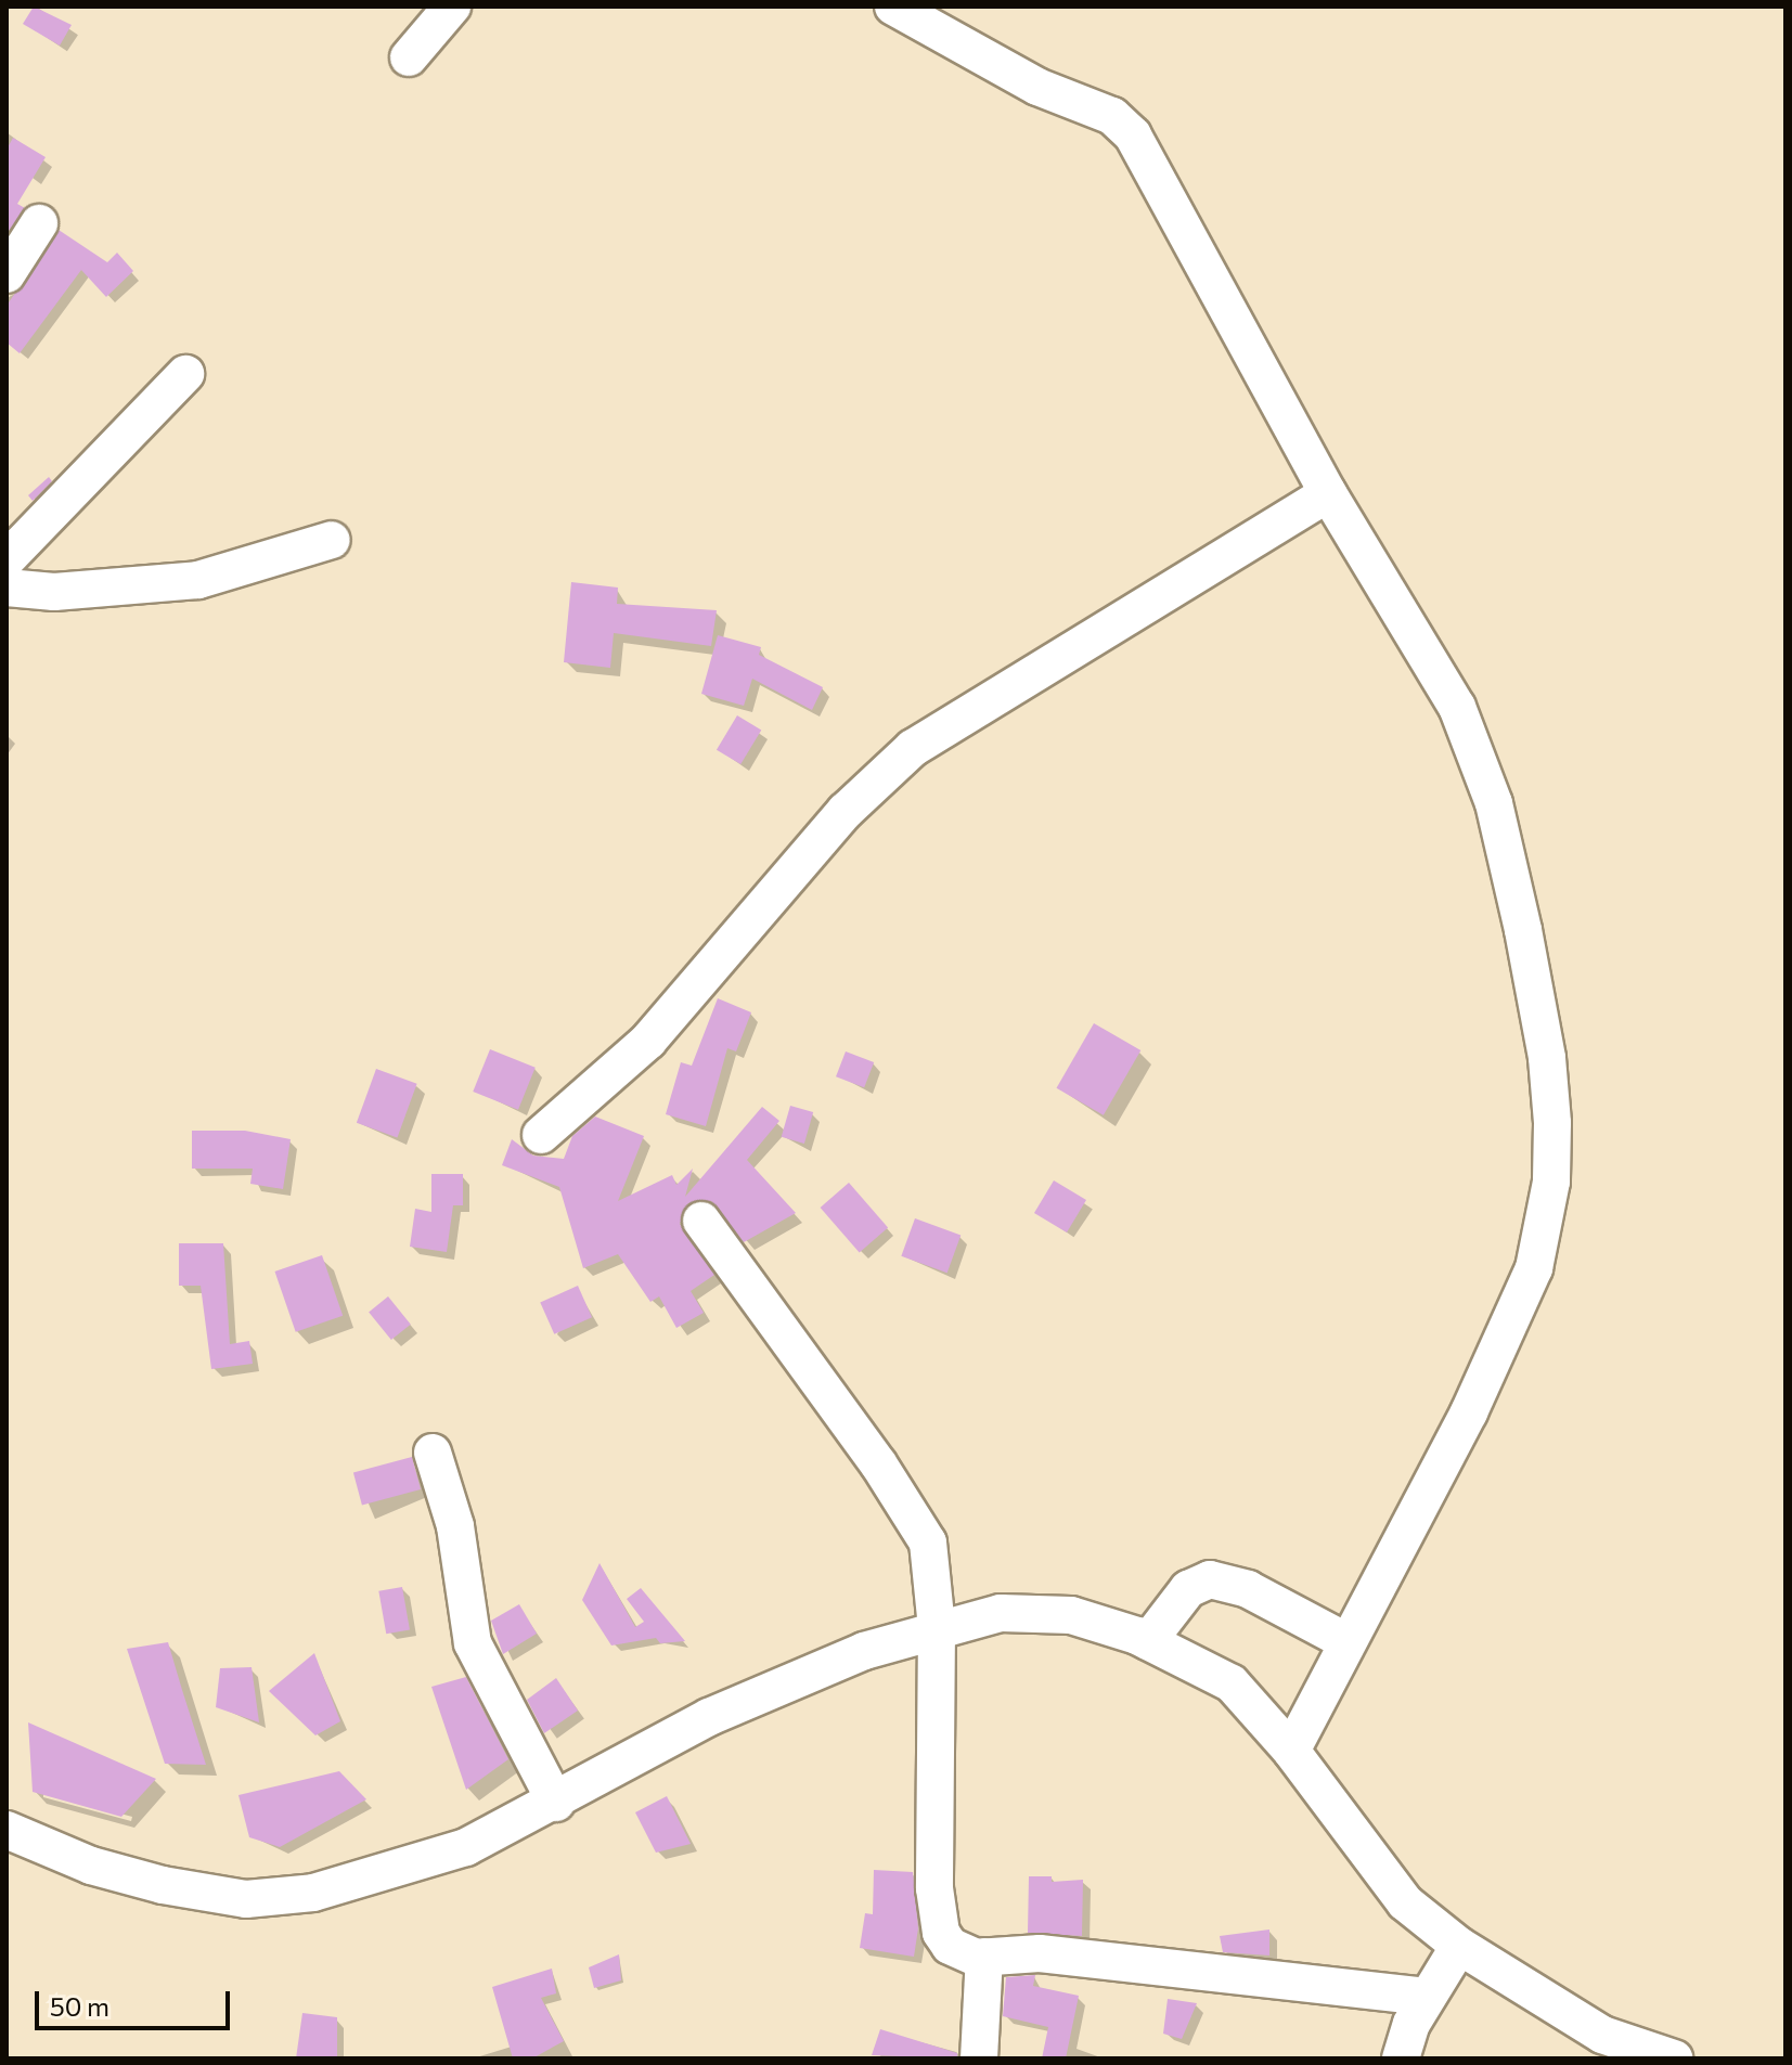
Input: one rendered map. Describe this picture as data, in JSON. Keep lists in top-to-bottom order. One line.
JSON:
{"scale_bar":"50 m"}
